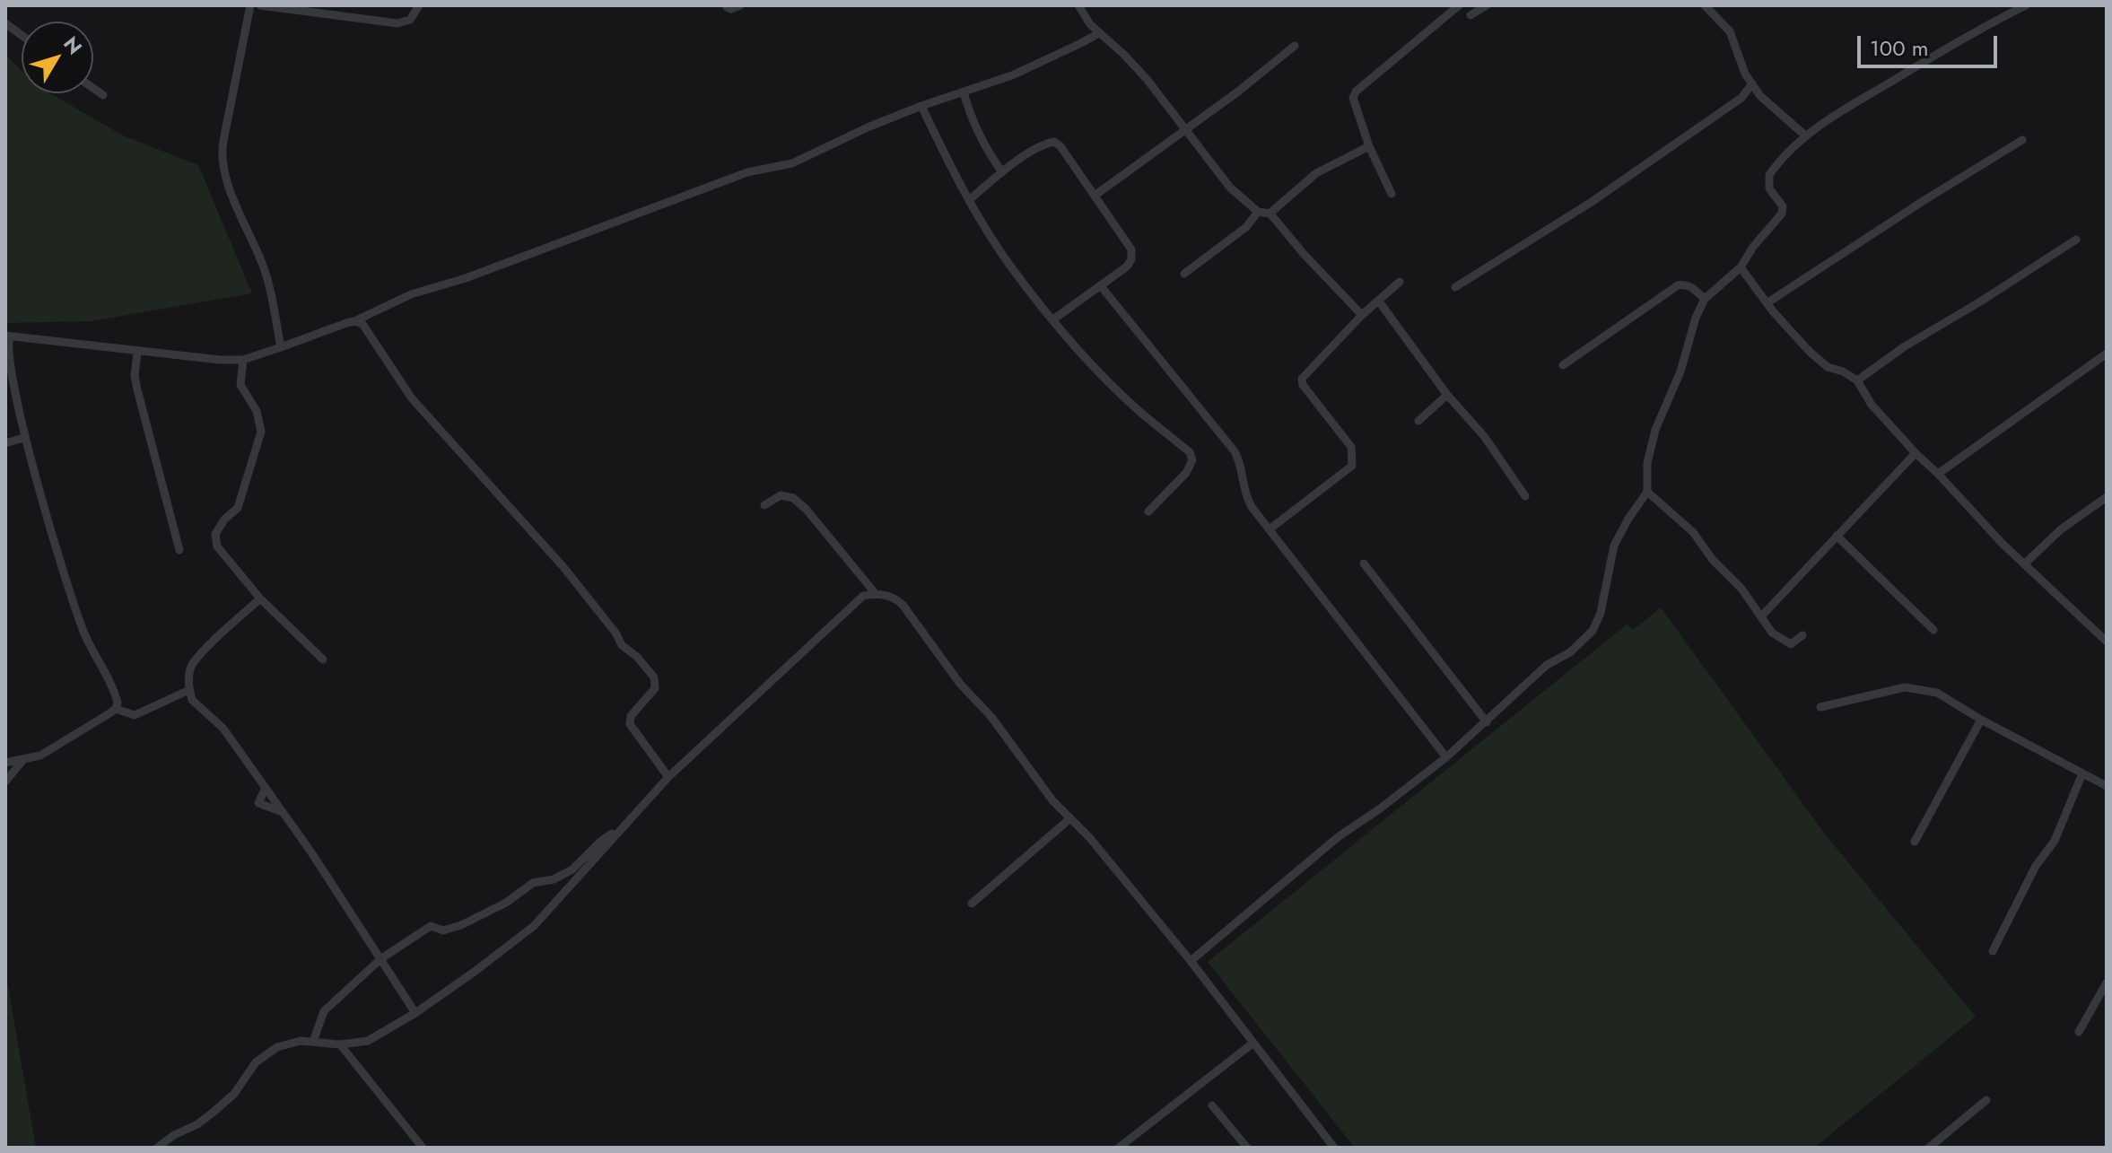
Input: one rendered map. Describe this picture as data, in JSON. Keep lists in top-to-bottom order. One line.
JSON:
{"scale_bar":"100 m","north":"top right"}
